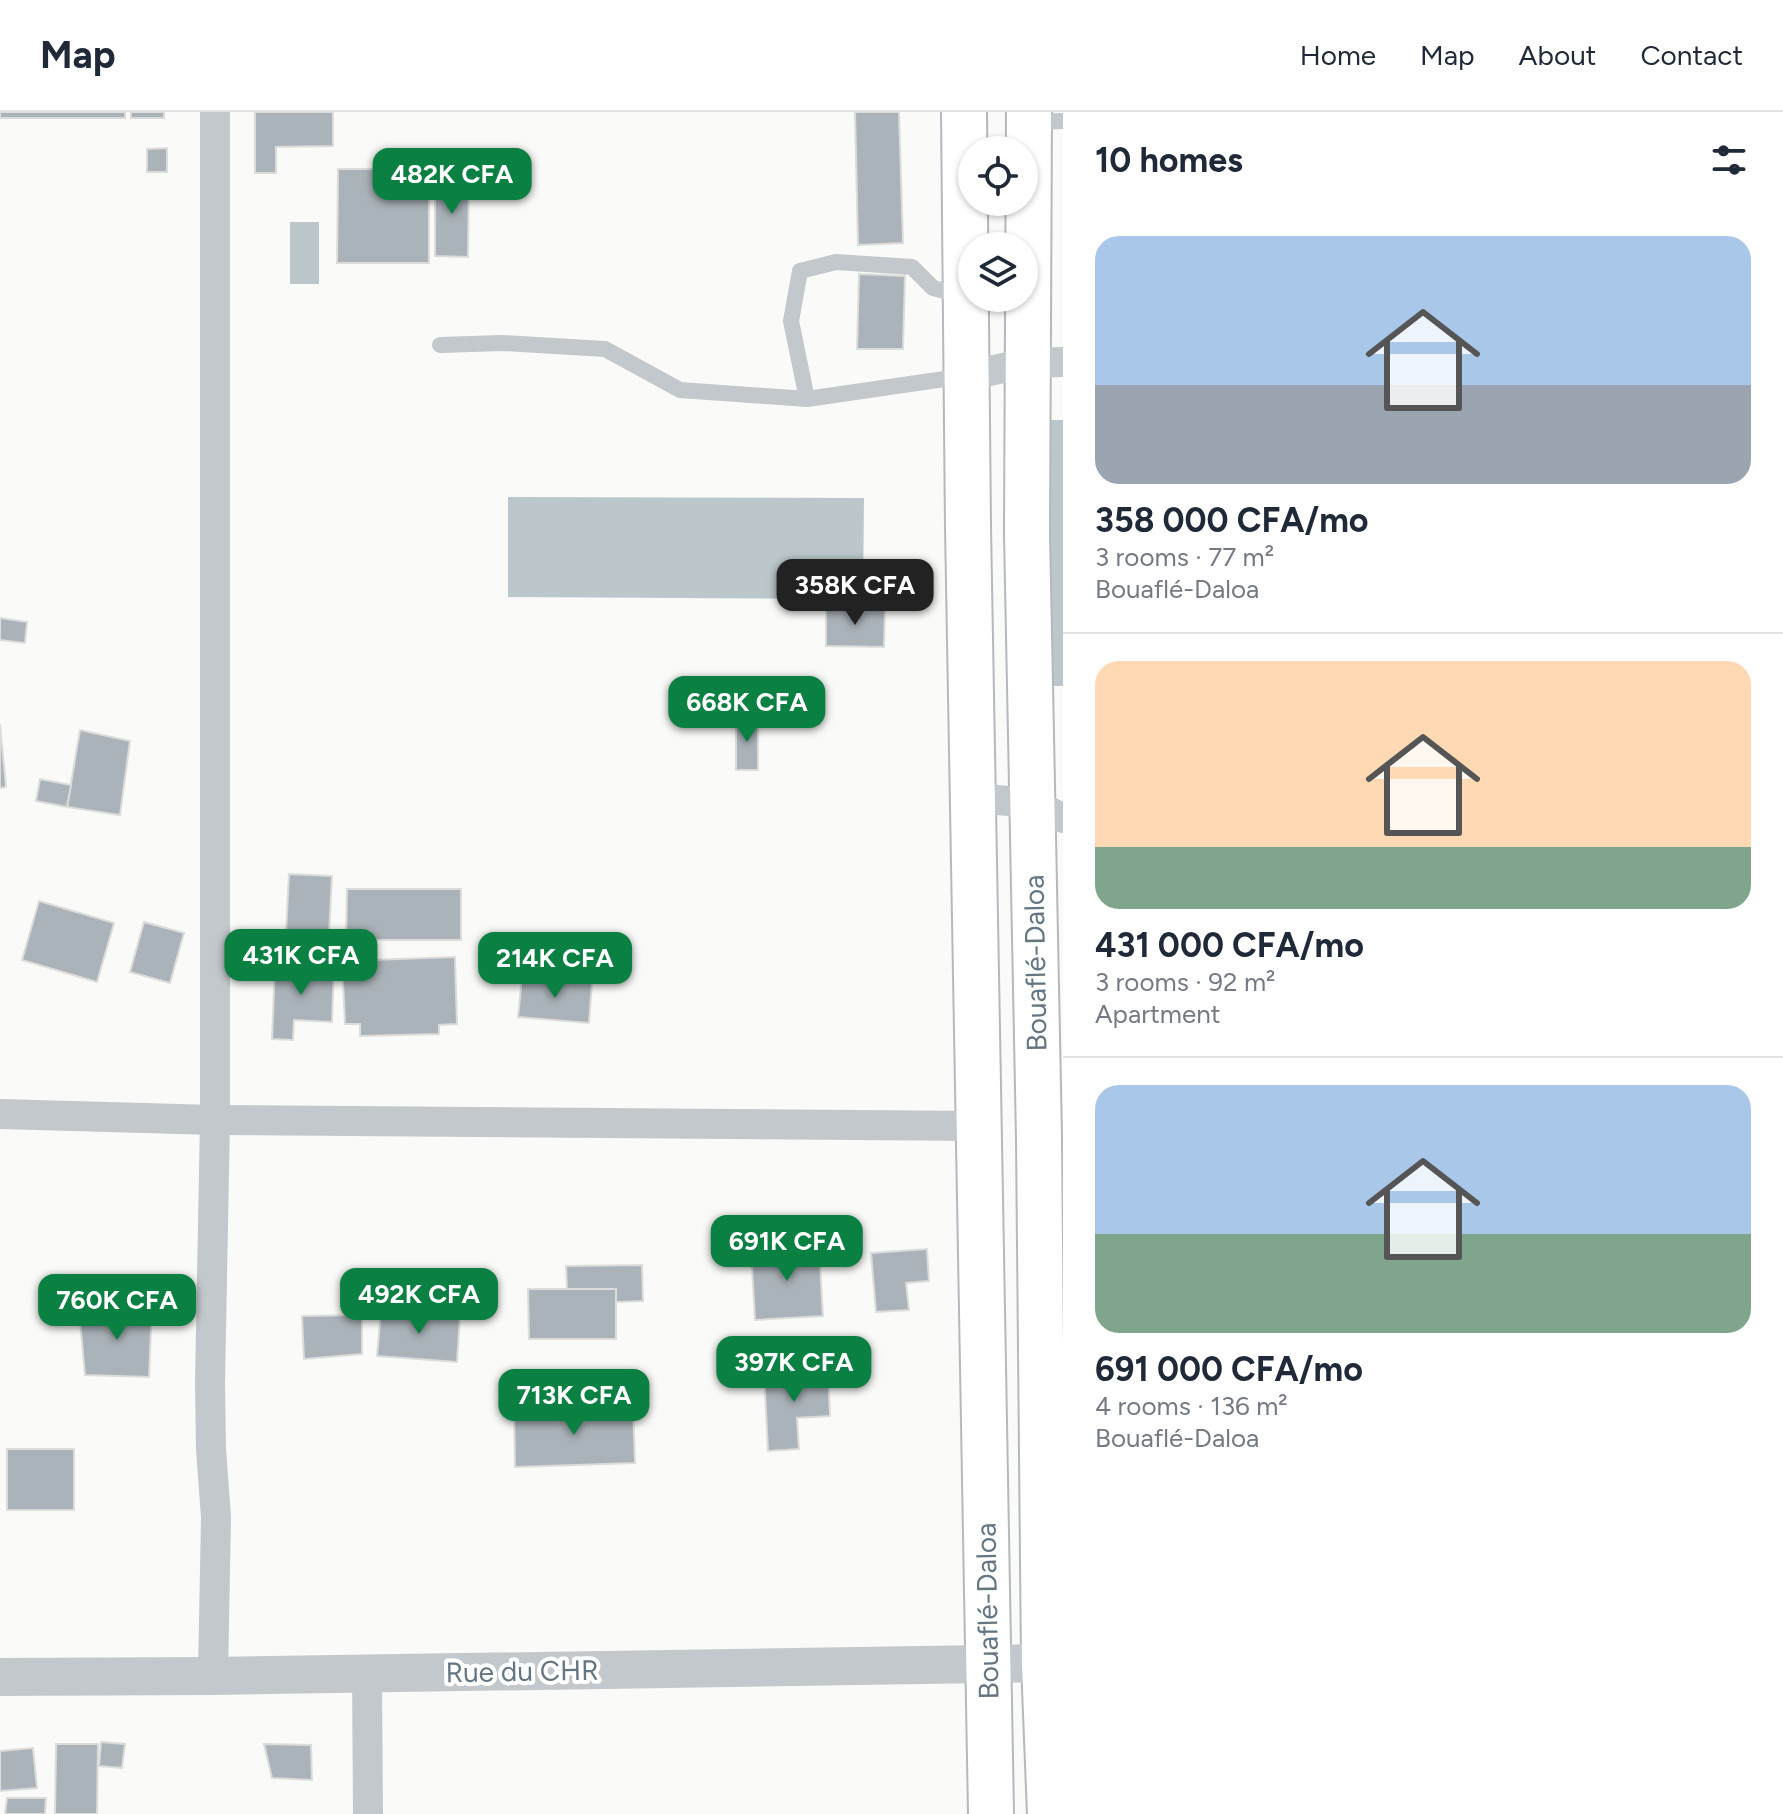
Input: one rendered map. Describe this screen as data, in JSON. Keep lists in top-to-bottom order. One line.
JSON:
{"streets":{"highway":["Bouaflé-Daloa"],"street":["Rue du CHR"]},"crossings":[["Bouaflé-Daloa","Rue du CHR"]],"page":{"header":"Map","nav":["Home","Map","About","Contact"],"heading":"10 homes","price":["482K CFA","358K CFA","668K CFA","431K CFA","214K CFA","691K CFA","492K CFA","760K CFA","397K CFA","713K CFA"],"list":[{"name":"358 000 CFA/mo","note":"3 rooms · 77 m² · Bouaflé-Daloa"},{"name":"431 000 CFA/mo","note":"3 rooms · 92 m² · Apartment"},{"name":"691 000 CFA/mo","note":"4 rooms · 136 m² · Bouaflé-Daloa"}]}}
